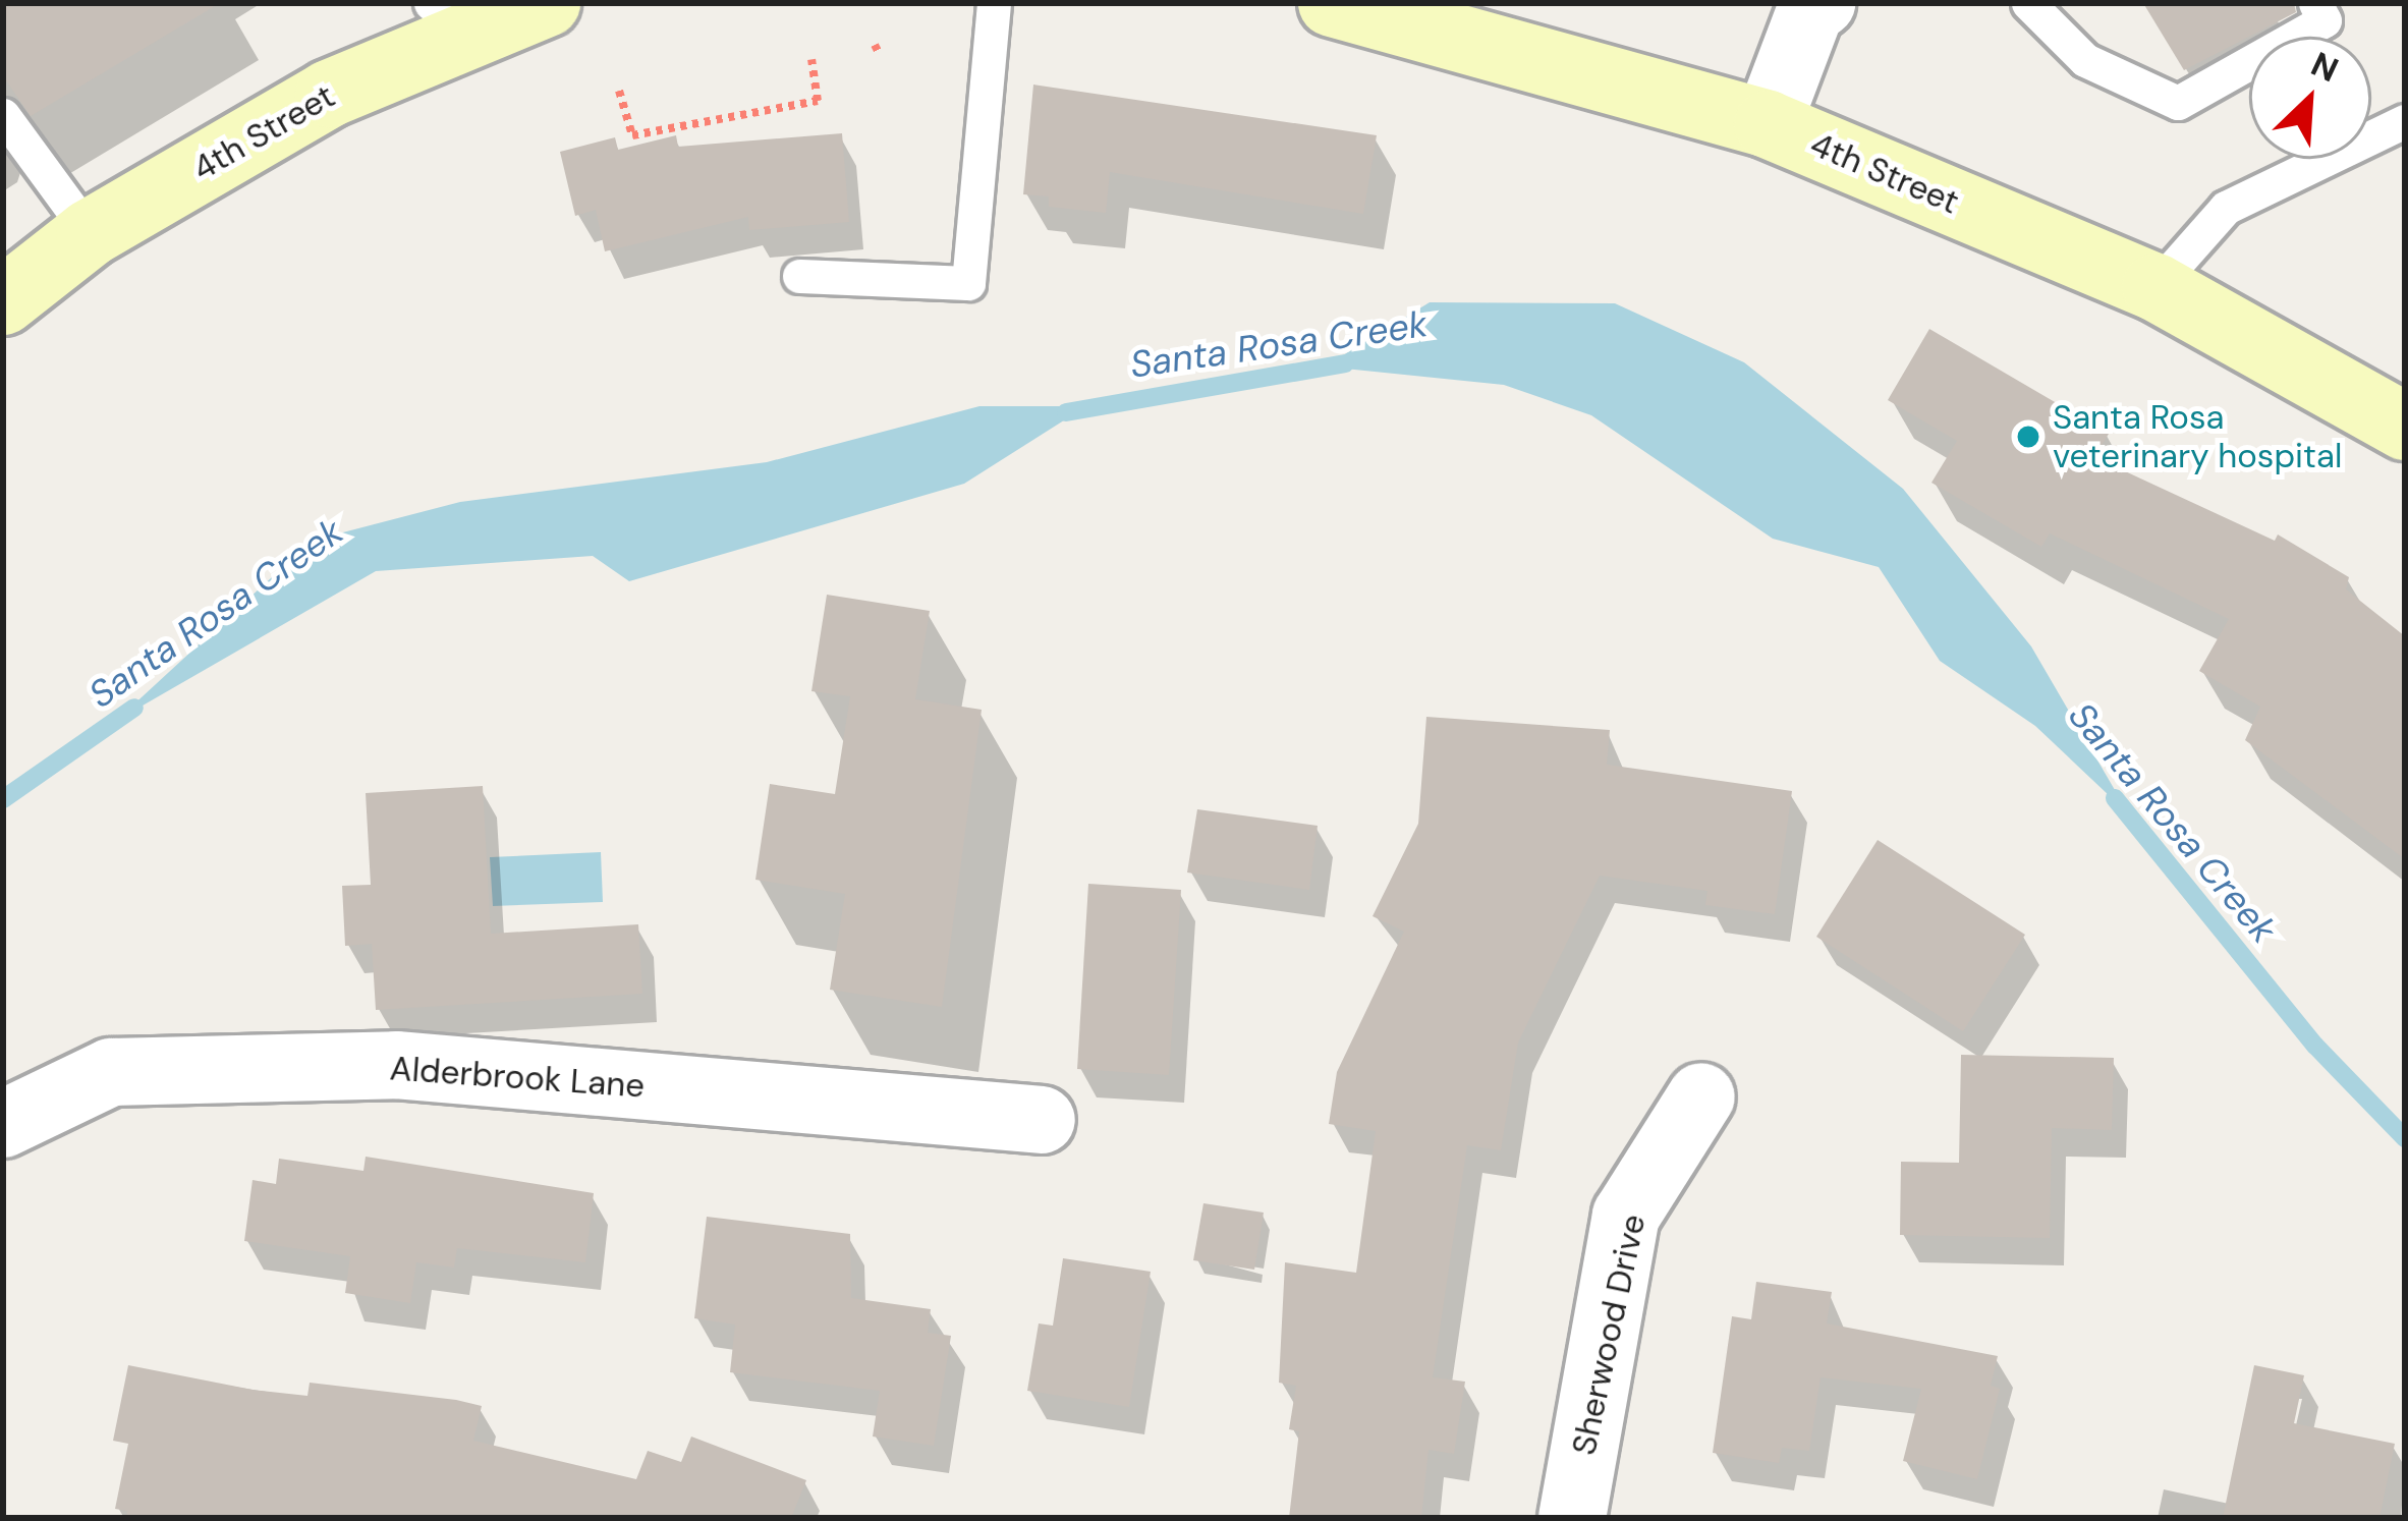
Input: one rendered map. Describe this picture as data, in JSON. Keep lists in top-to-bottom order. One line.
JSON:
{"streets":{"main road":["4th Street"],"street":["Alderbrook Lane","Sherwood Drive"]},"water":["Santa Rosa Creek"],"places":["Santa Rosa veterinary hospital"],"north":"top right"}
